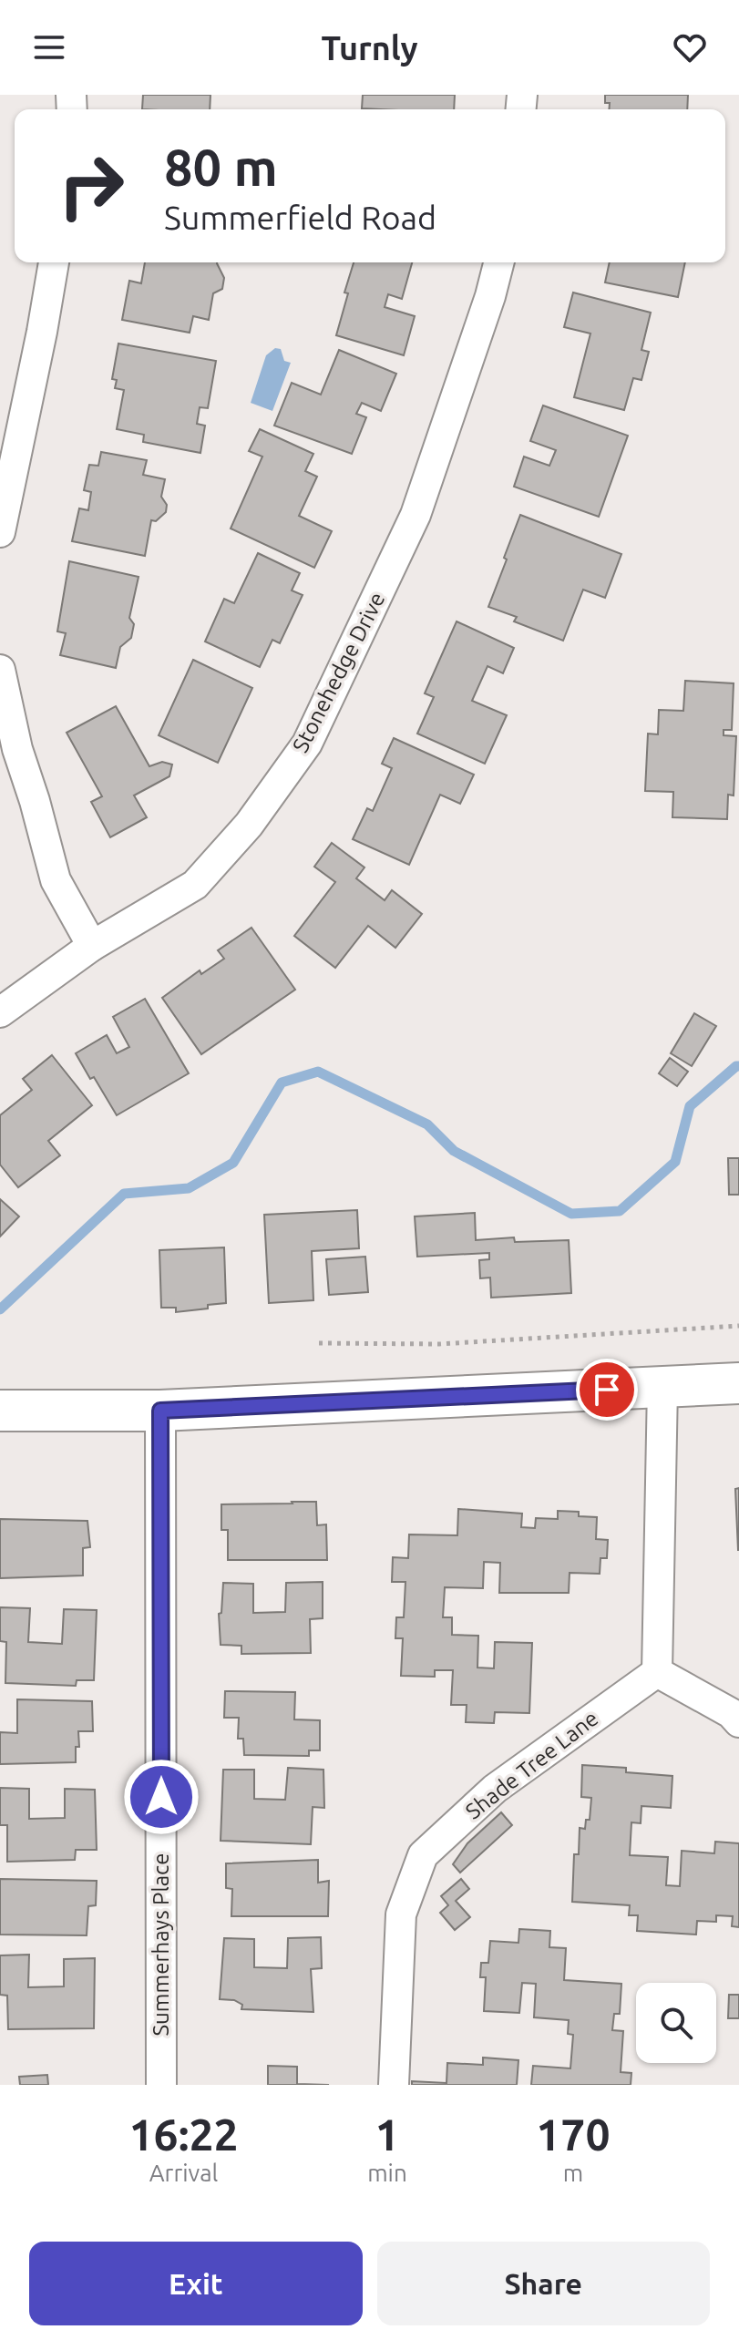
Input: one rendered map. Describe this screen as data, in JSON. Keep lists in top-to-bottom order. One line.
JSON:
{"streets":{"street":["Stonehedge Drive","Shade Tree Lane","Summerhays Place"]},"page":{"header":"Turnly","turn":["80 m","Summerfield Road"],"eta":["16:22","Arrival","1","min","170","m"],"buttons":["Exit","Share"]}}
